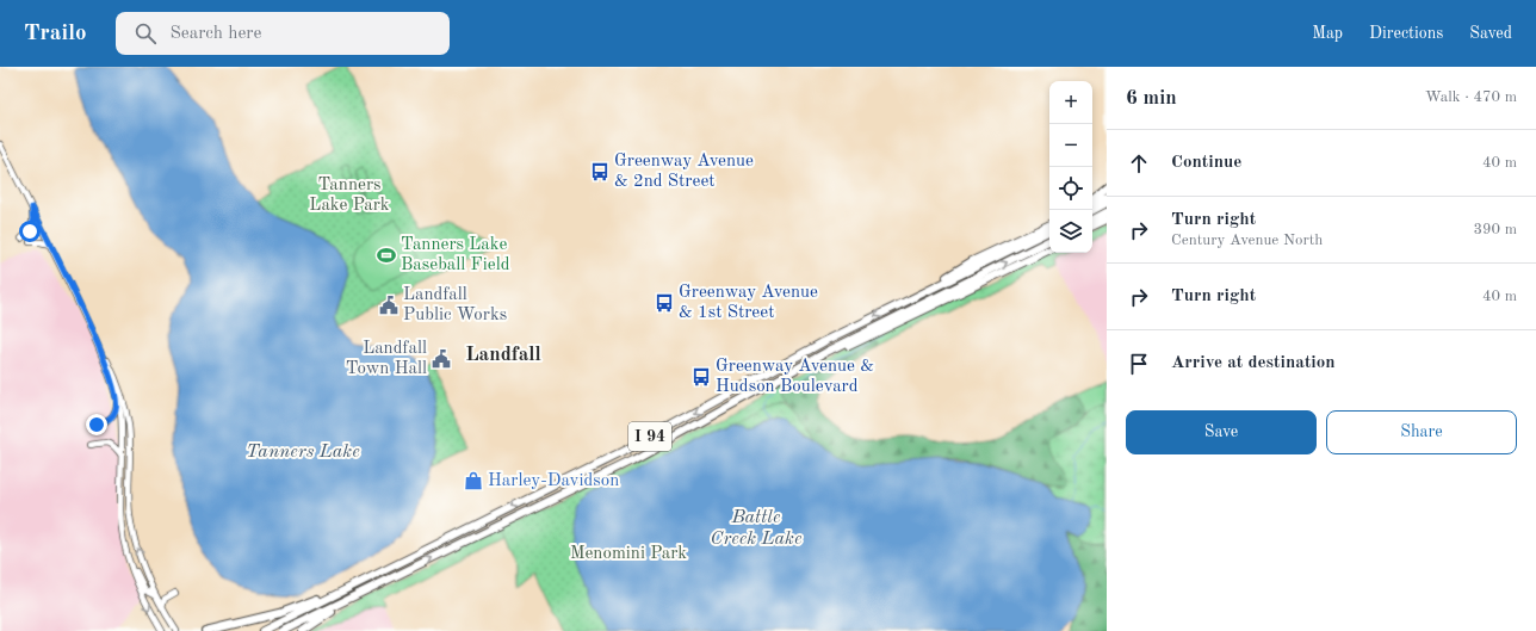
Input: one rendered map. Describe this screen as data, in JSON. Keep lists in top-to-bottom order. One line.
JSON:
{"streets":{"highway":["I 94"]},"districts":["Landfall"],"water":["Tanners Lake","Battle Creek Lake"],"parks":["Tanners Lake Park","Menomini Park"],"places":{"bus stop":["Greenway Avenue & 2nd Street","Greenway Avenue & 1st Street","Greenway Avenue & Hudson Boulevard"],"sports":["Tanners Lake Baseball Field"],"public building":["Landfall Public Works","Landfall Town Hall"],"shop":["Harley-Davidson"]},"page":{"header":"Trailo","search":"Search here","nav":["Map","Directions","Saved"],"heading":["6 min","Walk · 470 m"],"map_buttons":["+","−"],"list":[["Continue","40 m"],["Turn right","Century Avenue North","390 m"],["Turn right","40 m"],"Arrive at destination"],"buttons":["Save","Share"]}}
